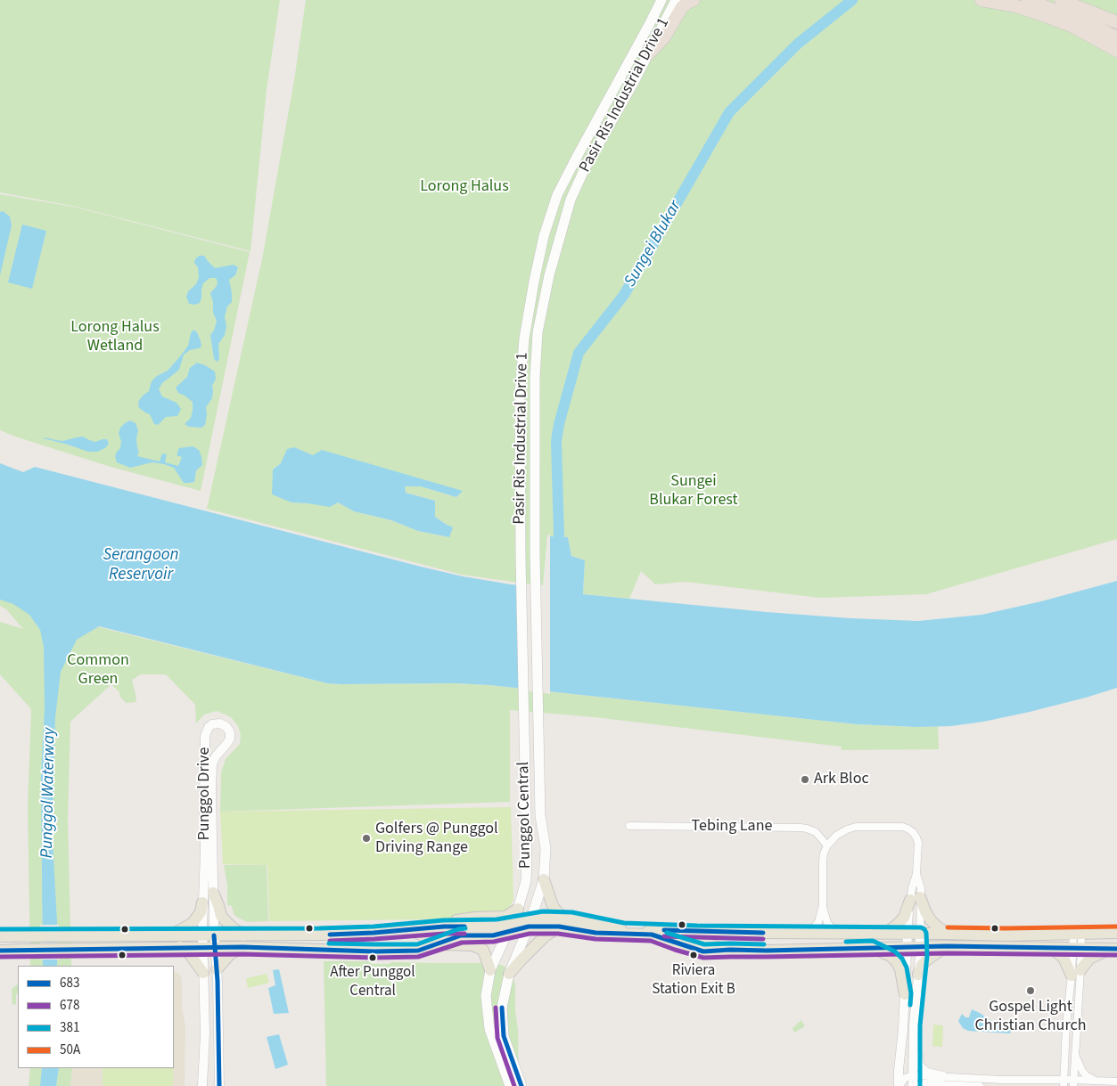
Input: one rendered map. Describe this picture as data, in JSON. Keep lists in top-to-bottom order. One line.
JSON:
{"streets":{"main road":["Pasir Ris Industrial Drive 1","Punggol Central"],"street":["Punggol Drive","Tebing Lane"]},"crossings":[["Pasir Ris Industrial Drive 1","Punggol Central"]],"water":["Sungei Blukar","Serangoon Reservoir","Punggol Waterway"],"parks":["Lorong Halus","Lorong Halus Wetland","Sungei Blukar Forest","Common Green"],"places":["Ark Bloc","Golfers @ Punggol Driving Range","Riviera Station Exit B","After Punggol Central","Gospel Light Christian Church"],"lines":["transit line 381","transit line 683","transit line 50A","transit line 678"],"legend":["683","678","381","50A"]}
